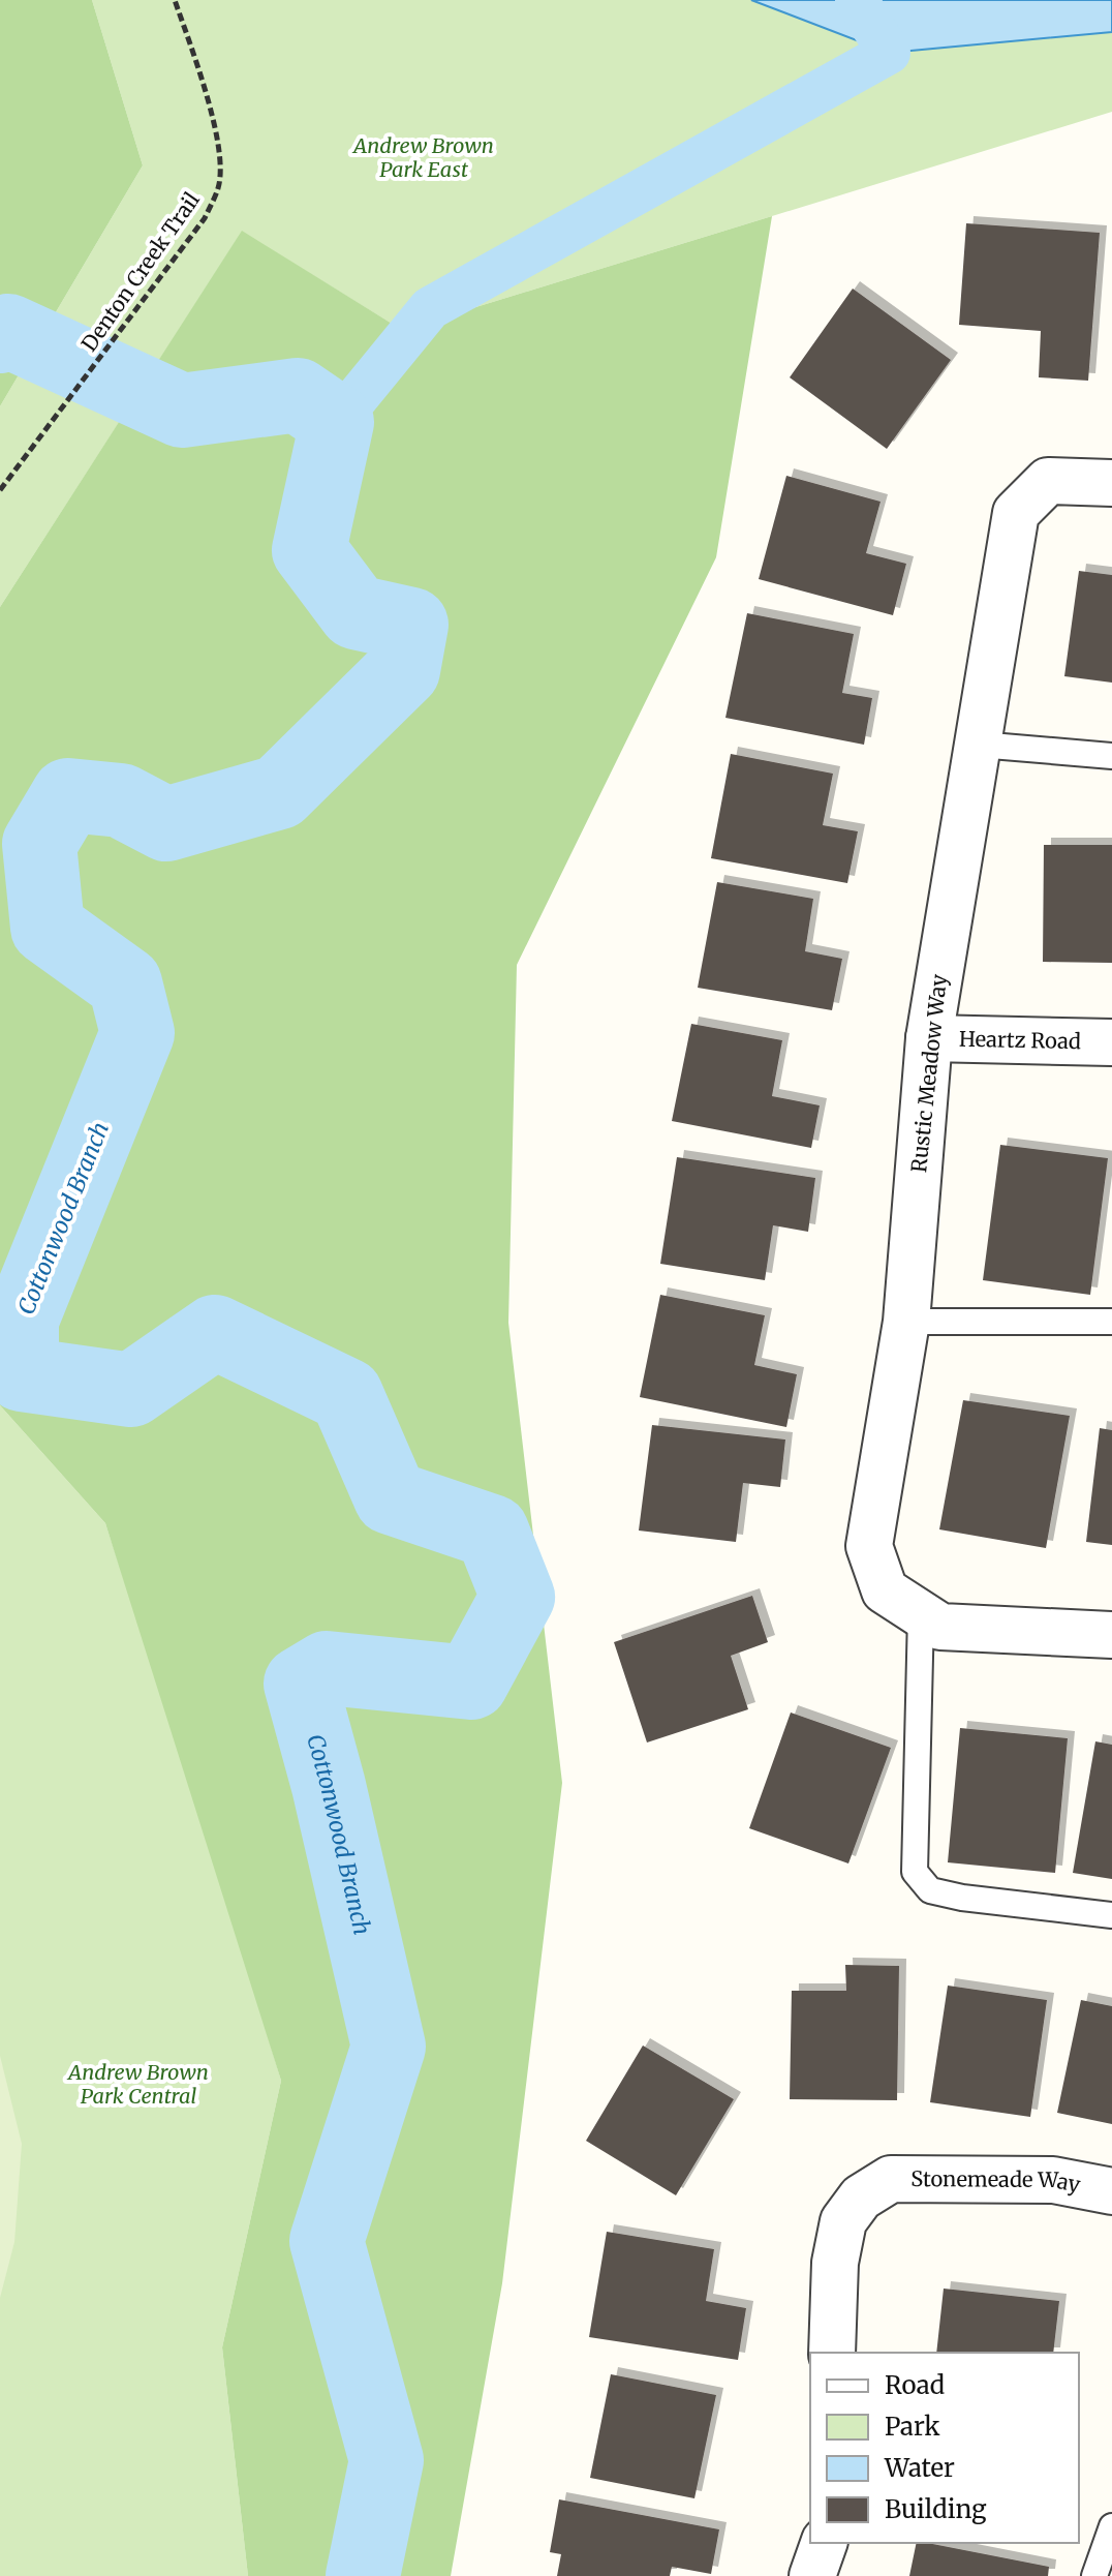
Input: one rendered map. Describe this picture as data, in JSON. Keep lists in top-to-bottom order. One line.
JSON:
{"streets":{"street":["Heartz Road","Rustic Meadow Way","Stonemeade Way"],"path":["Denton Creek Trail"]},"crossings":[["Heartz Road","Rustic Meadow Way"]],"water":["Cottonwood Branch"],"parks":["Andrew Brown Park East","Andrew Brown Park Central"],"legend":["Road","Park","Water","Building"]}
